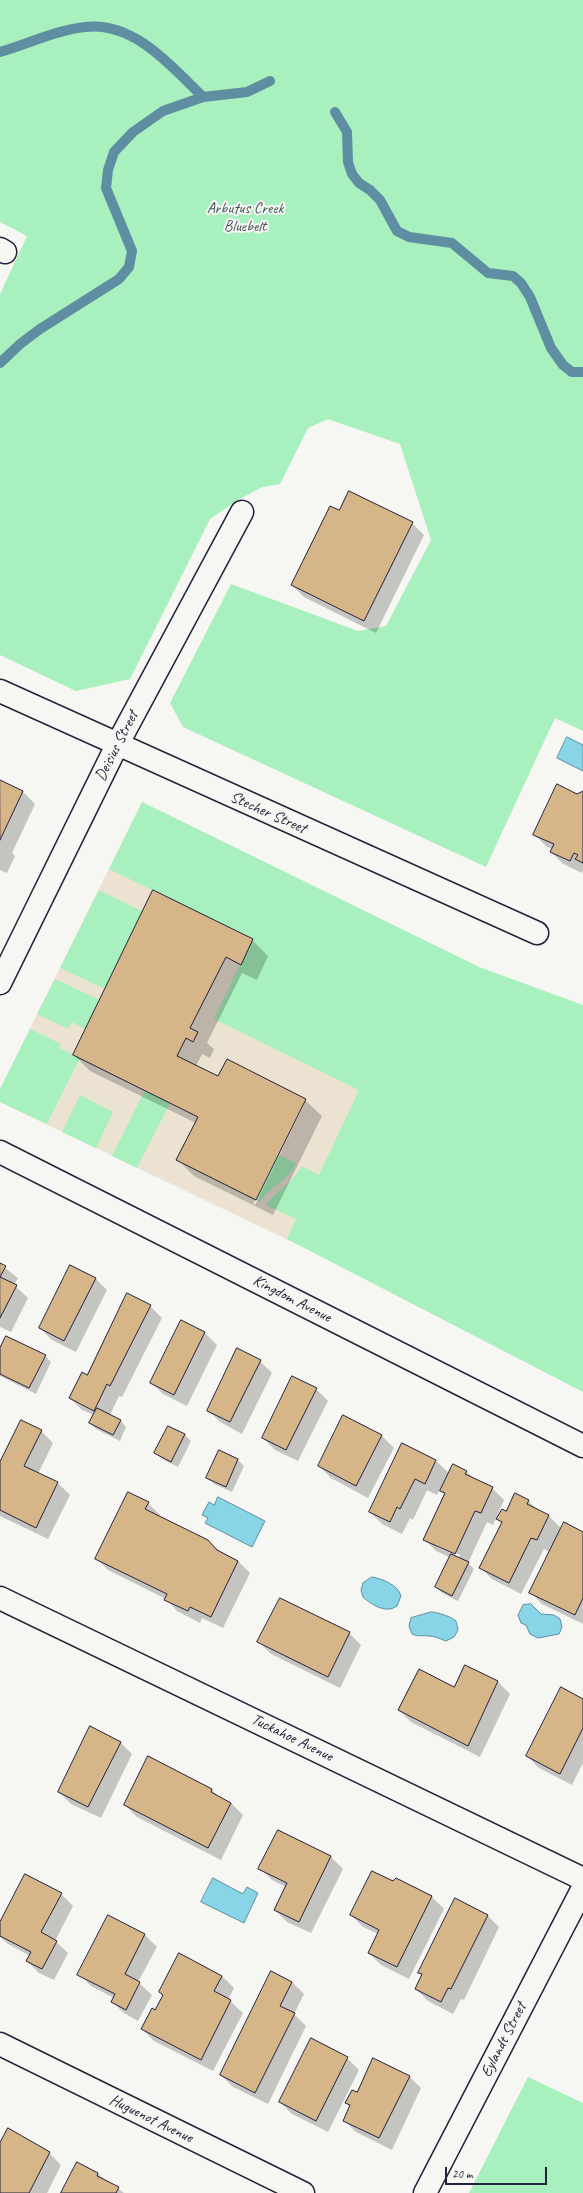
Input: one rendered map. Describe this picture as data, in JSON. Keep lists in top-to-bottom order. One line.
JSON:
{"streets":{"street":["Deisius Street","Stecher Street","Kingdom Avenue","Tuckahoe Avenue","Eylandt Street","Huguenot Avenue"]},"crossings":[["Deisius Street","Stecher Street"]],"parks":["Arbutus Creek Bluebelt"],"scale_bar":"20 m"}
